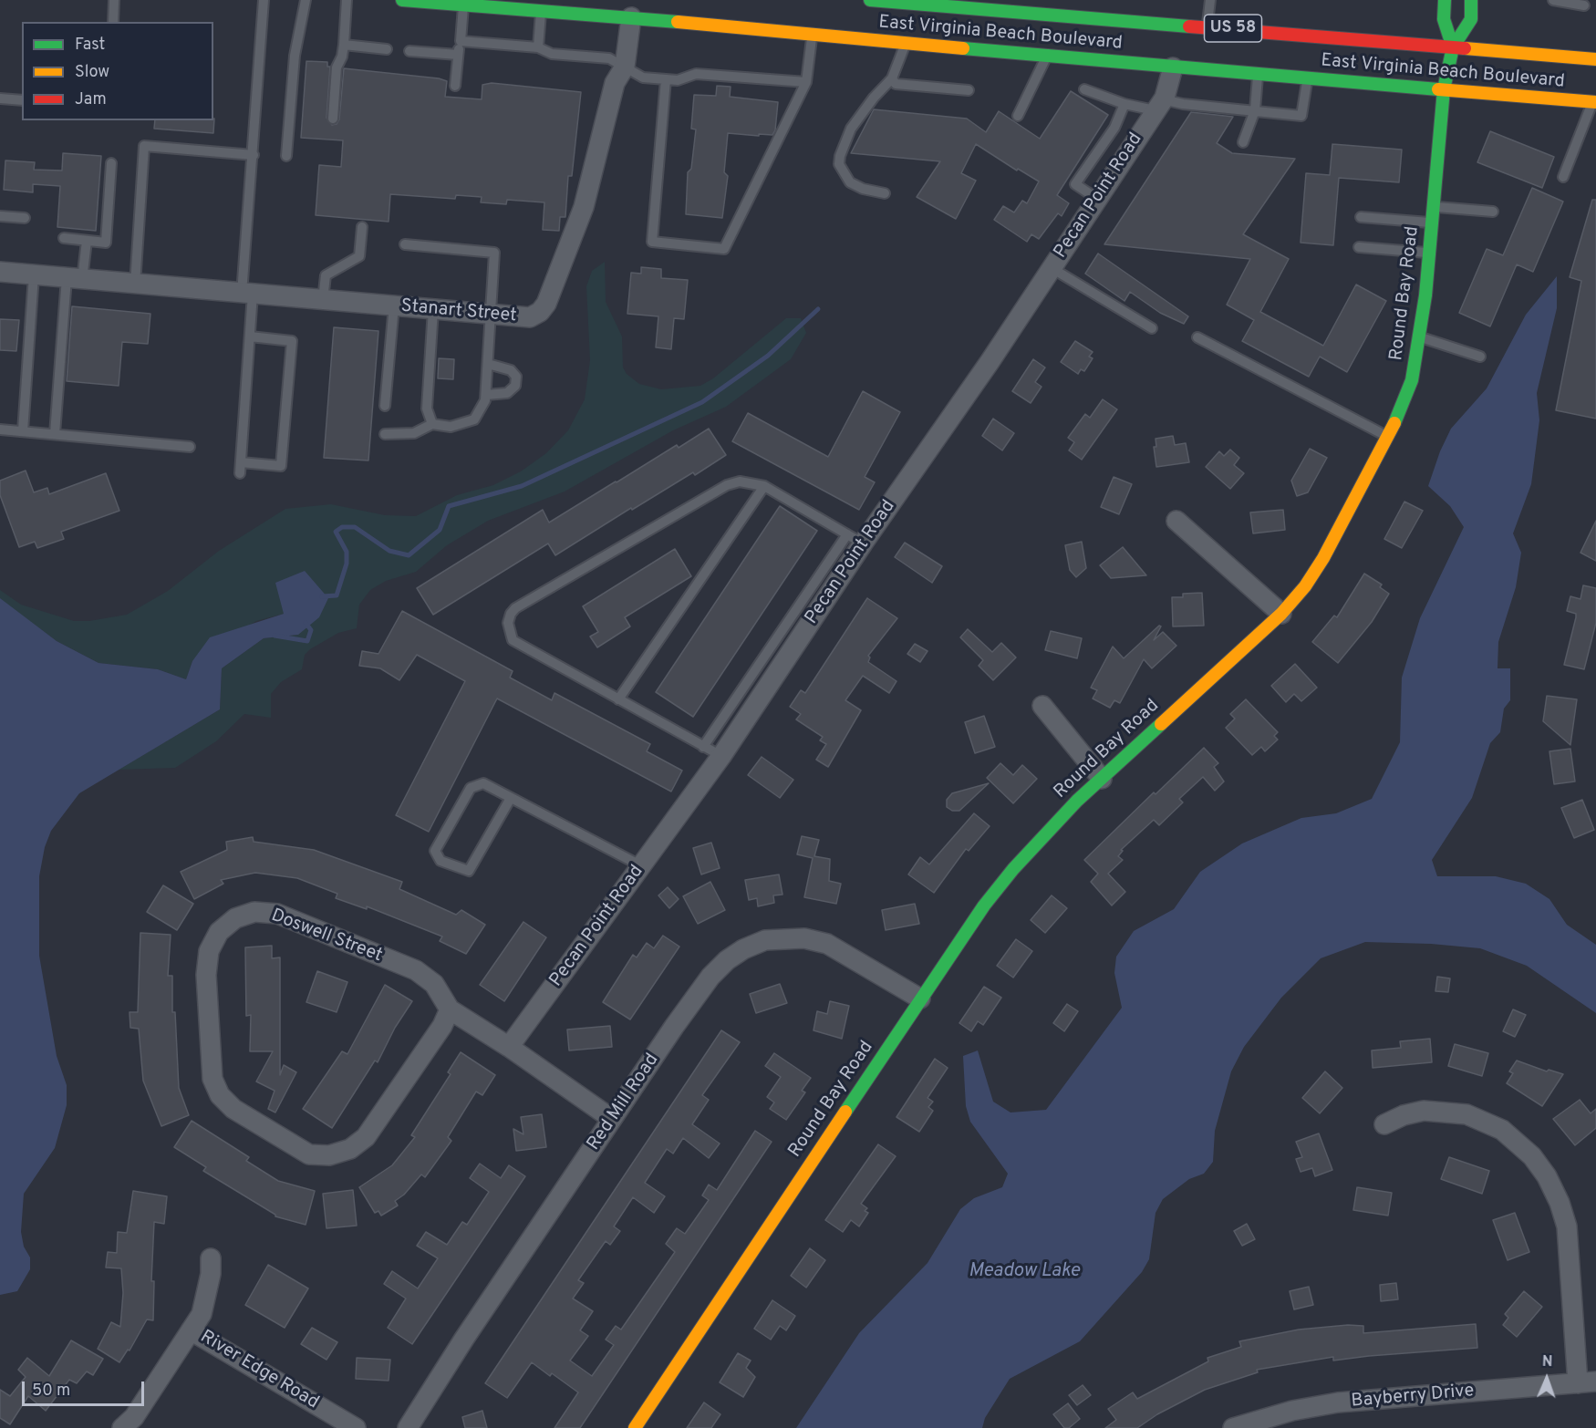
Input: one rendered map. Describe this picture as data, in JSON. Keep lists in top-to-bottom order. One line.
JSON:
{"streets":{"main road":["US 58","East Virginia Beach Boulevard","Round Bay Road"],"street":["Pecan Point Road","Stanart Street","Doswell Street","Red Mill Road","River Edge Road","Bayberry Drive"]},"crossings":[["East Virginia Beach Boulevard","Pecan Point Road"],["East Virginia Beach Boulevard","Round Bay Road"],["East Virginia Beach Boulevard","Stanart Street"],["Pecan Point Road","Doswell Street"],["Round Bay Road","Red Mill Road"],["Doswell Street","Red Mill Road"]],"water":["Meadow Lake"],"legend":["Fast","Slow","Jam"],"scale_bar":"50 m","north":"top"}
